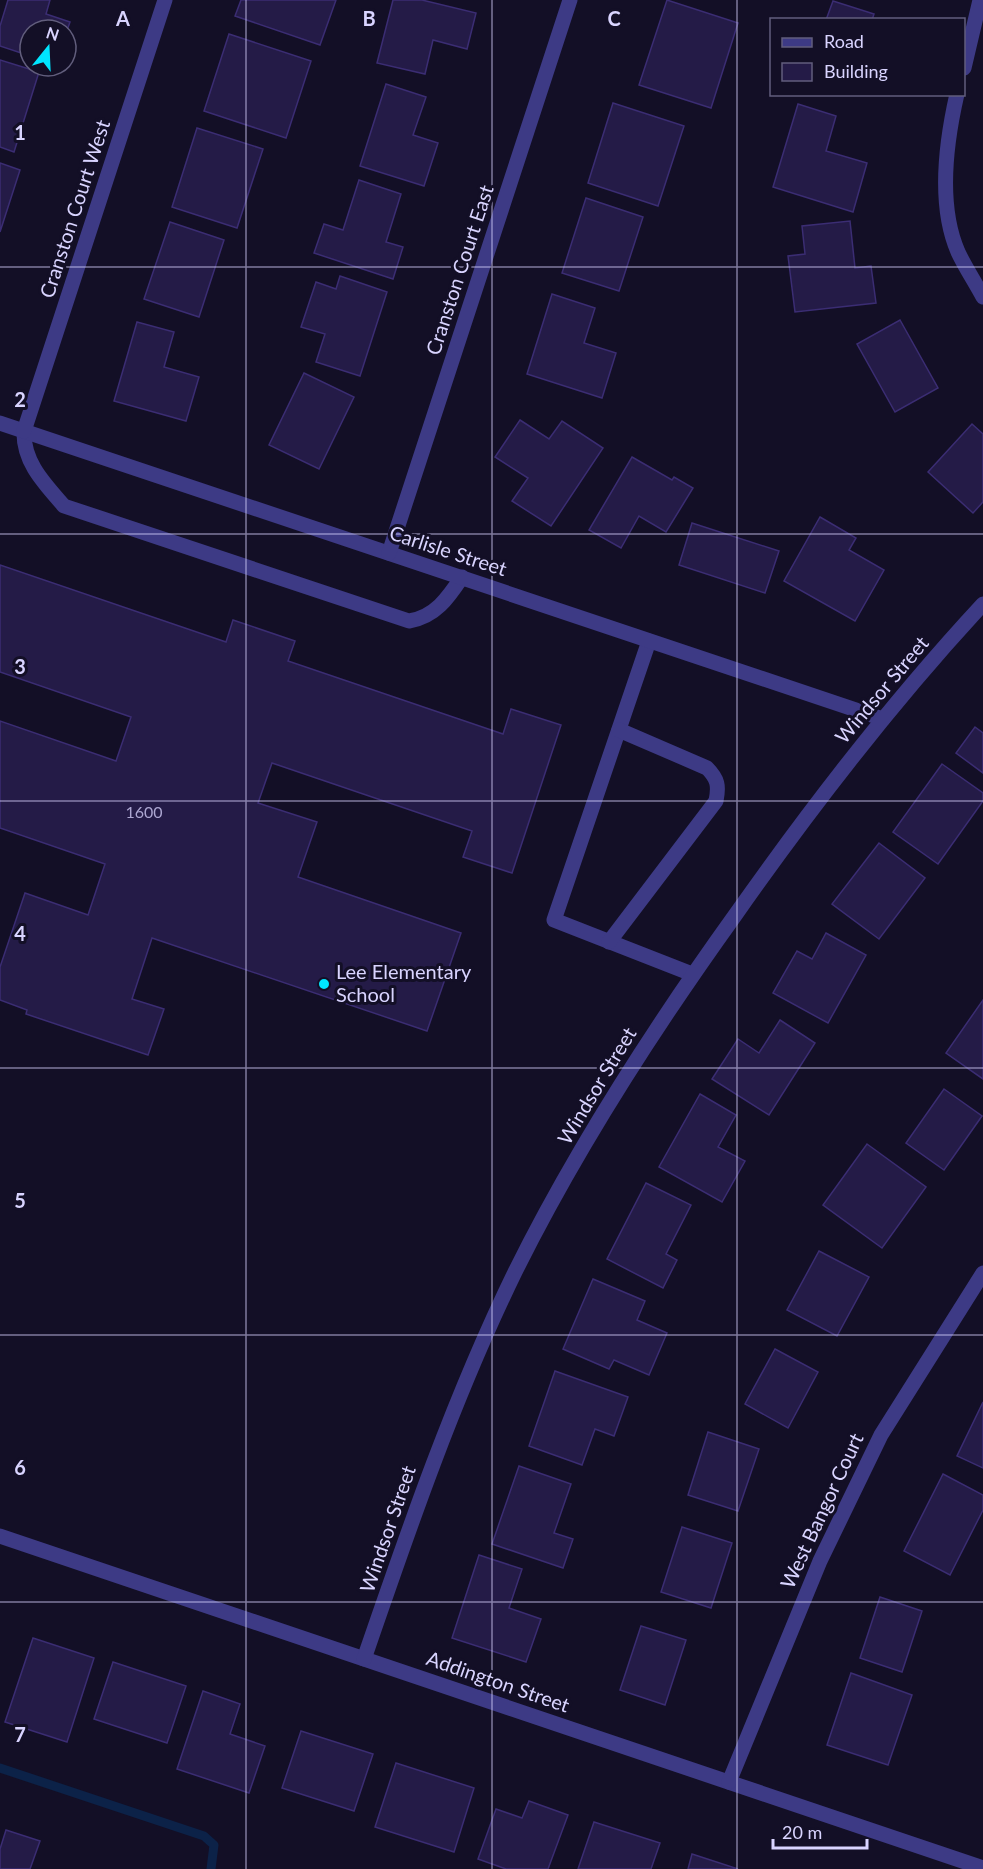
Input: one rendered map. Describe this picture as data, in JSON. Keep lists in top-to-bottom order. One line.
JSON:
{"streets":{"street":["Cranston Court West","Cranston Court East","Carlisle Street","Windsor Street","West Bangor Court","Addington Street"]},"crossings":[["Cranston Court West","Carlisle Street"],["Cranston Court East","Carlisle Street"],["Carlisle Street","Windsor Street"],["Windsor Street","Addington Street"],["West Bangor Court","Addington Street"]],"places":["Lee Elementary School"],"house_numbers":["1600"],"legend":["Road","Building"],"scale_bar":"20 m","north":"top","grid":{"columns":["A","B","C"],"rows":["1","2","3","4","5","6","7"]}}
